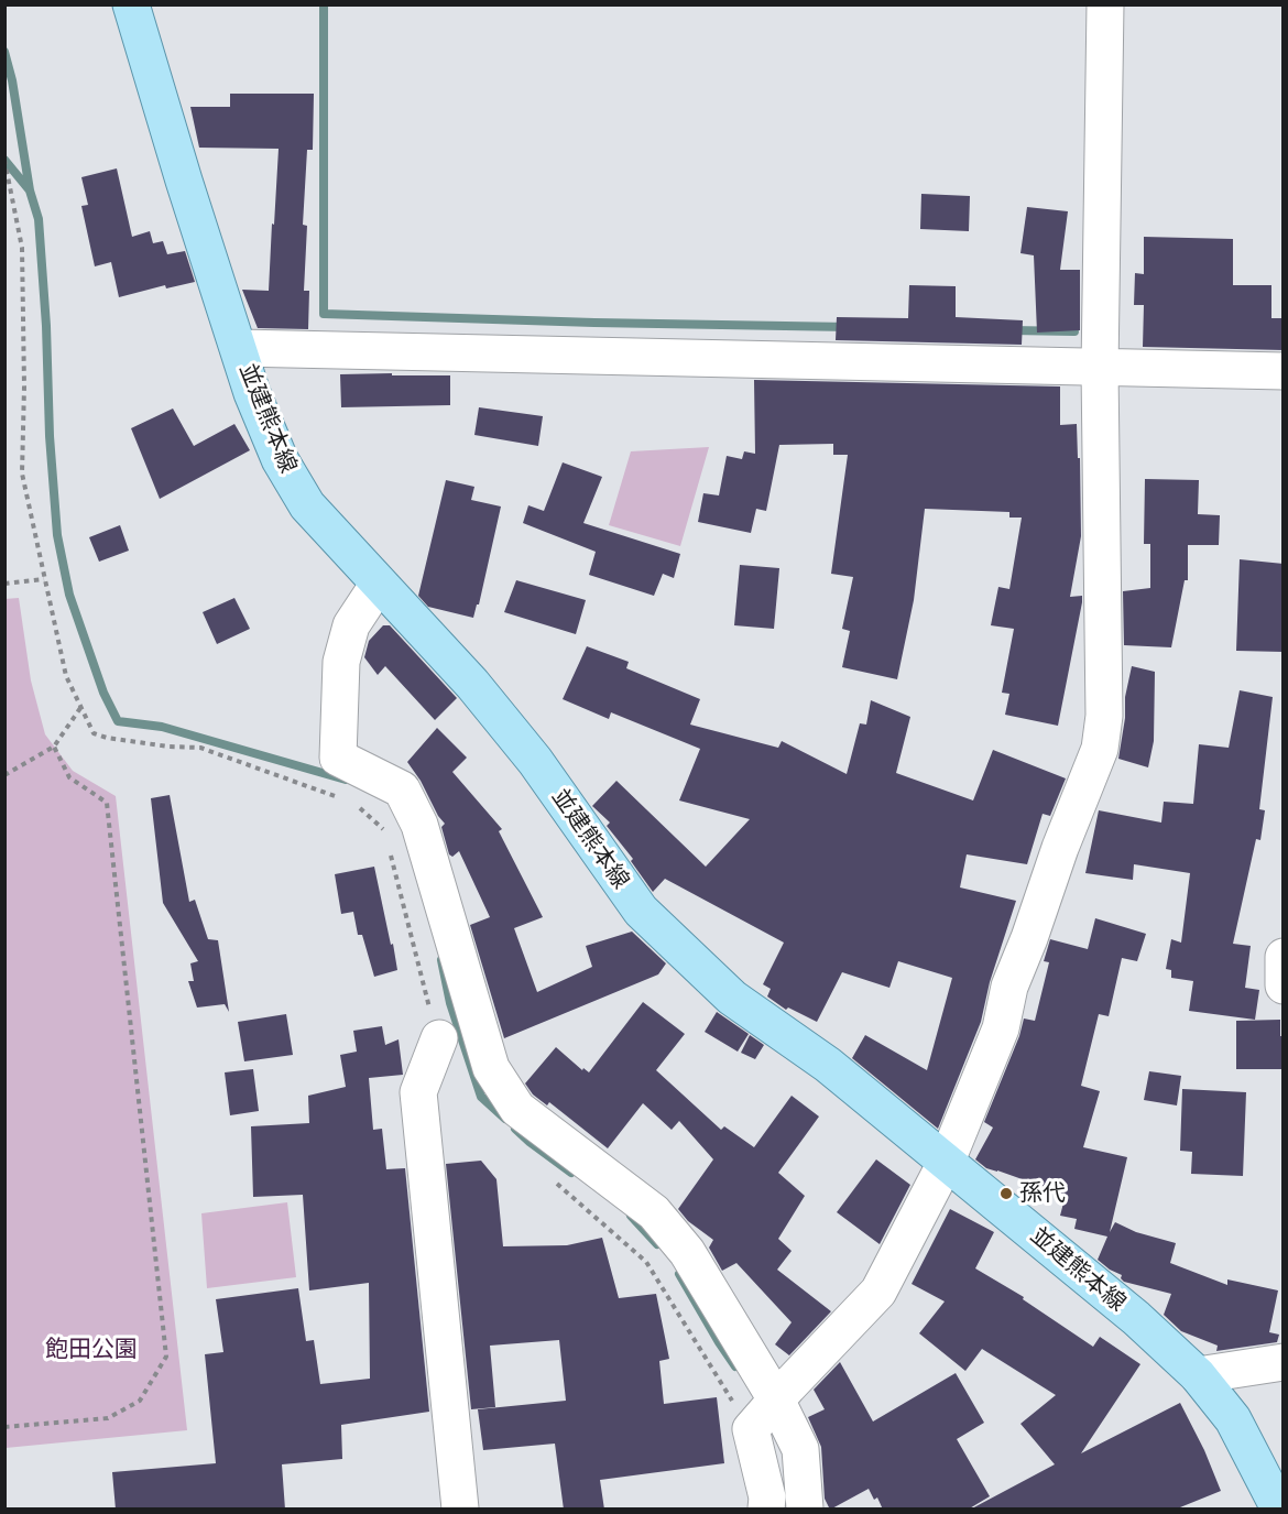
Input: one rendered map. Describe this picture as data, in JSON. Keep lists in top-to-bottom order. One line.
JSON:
{"streets":{"main road":["並建熊本線"]},"parks":["飽田公園"],"places":["孫代"]}
